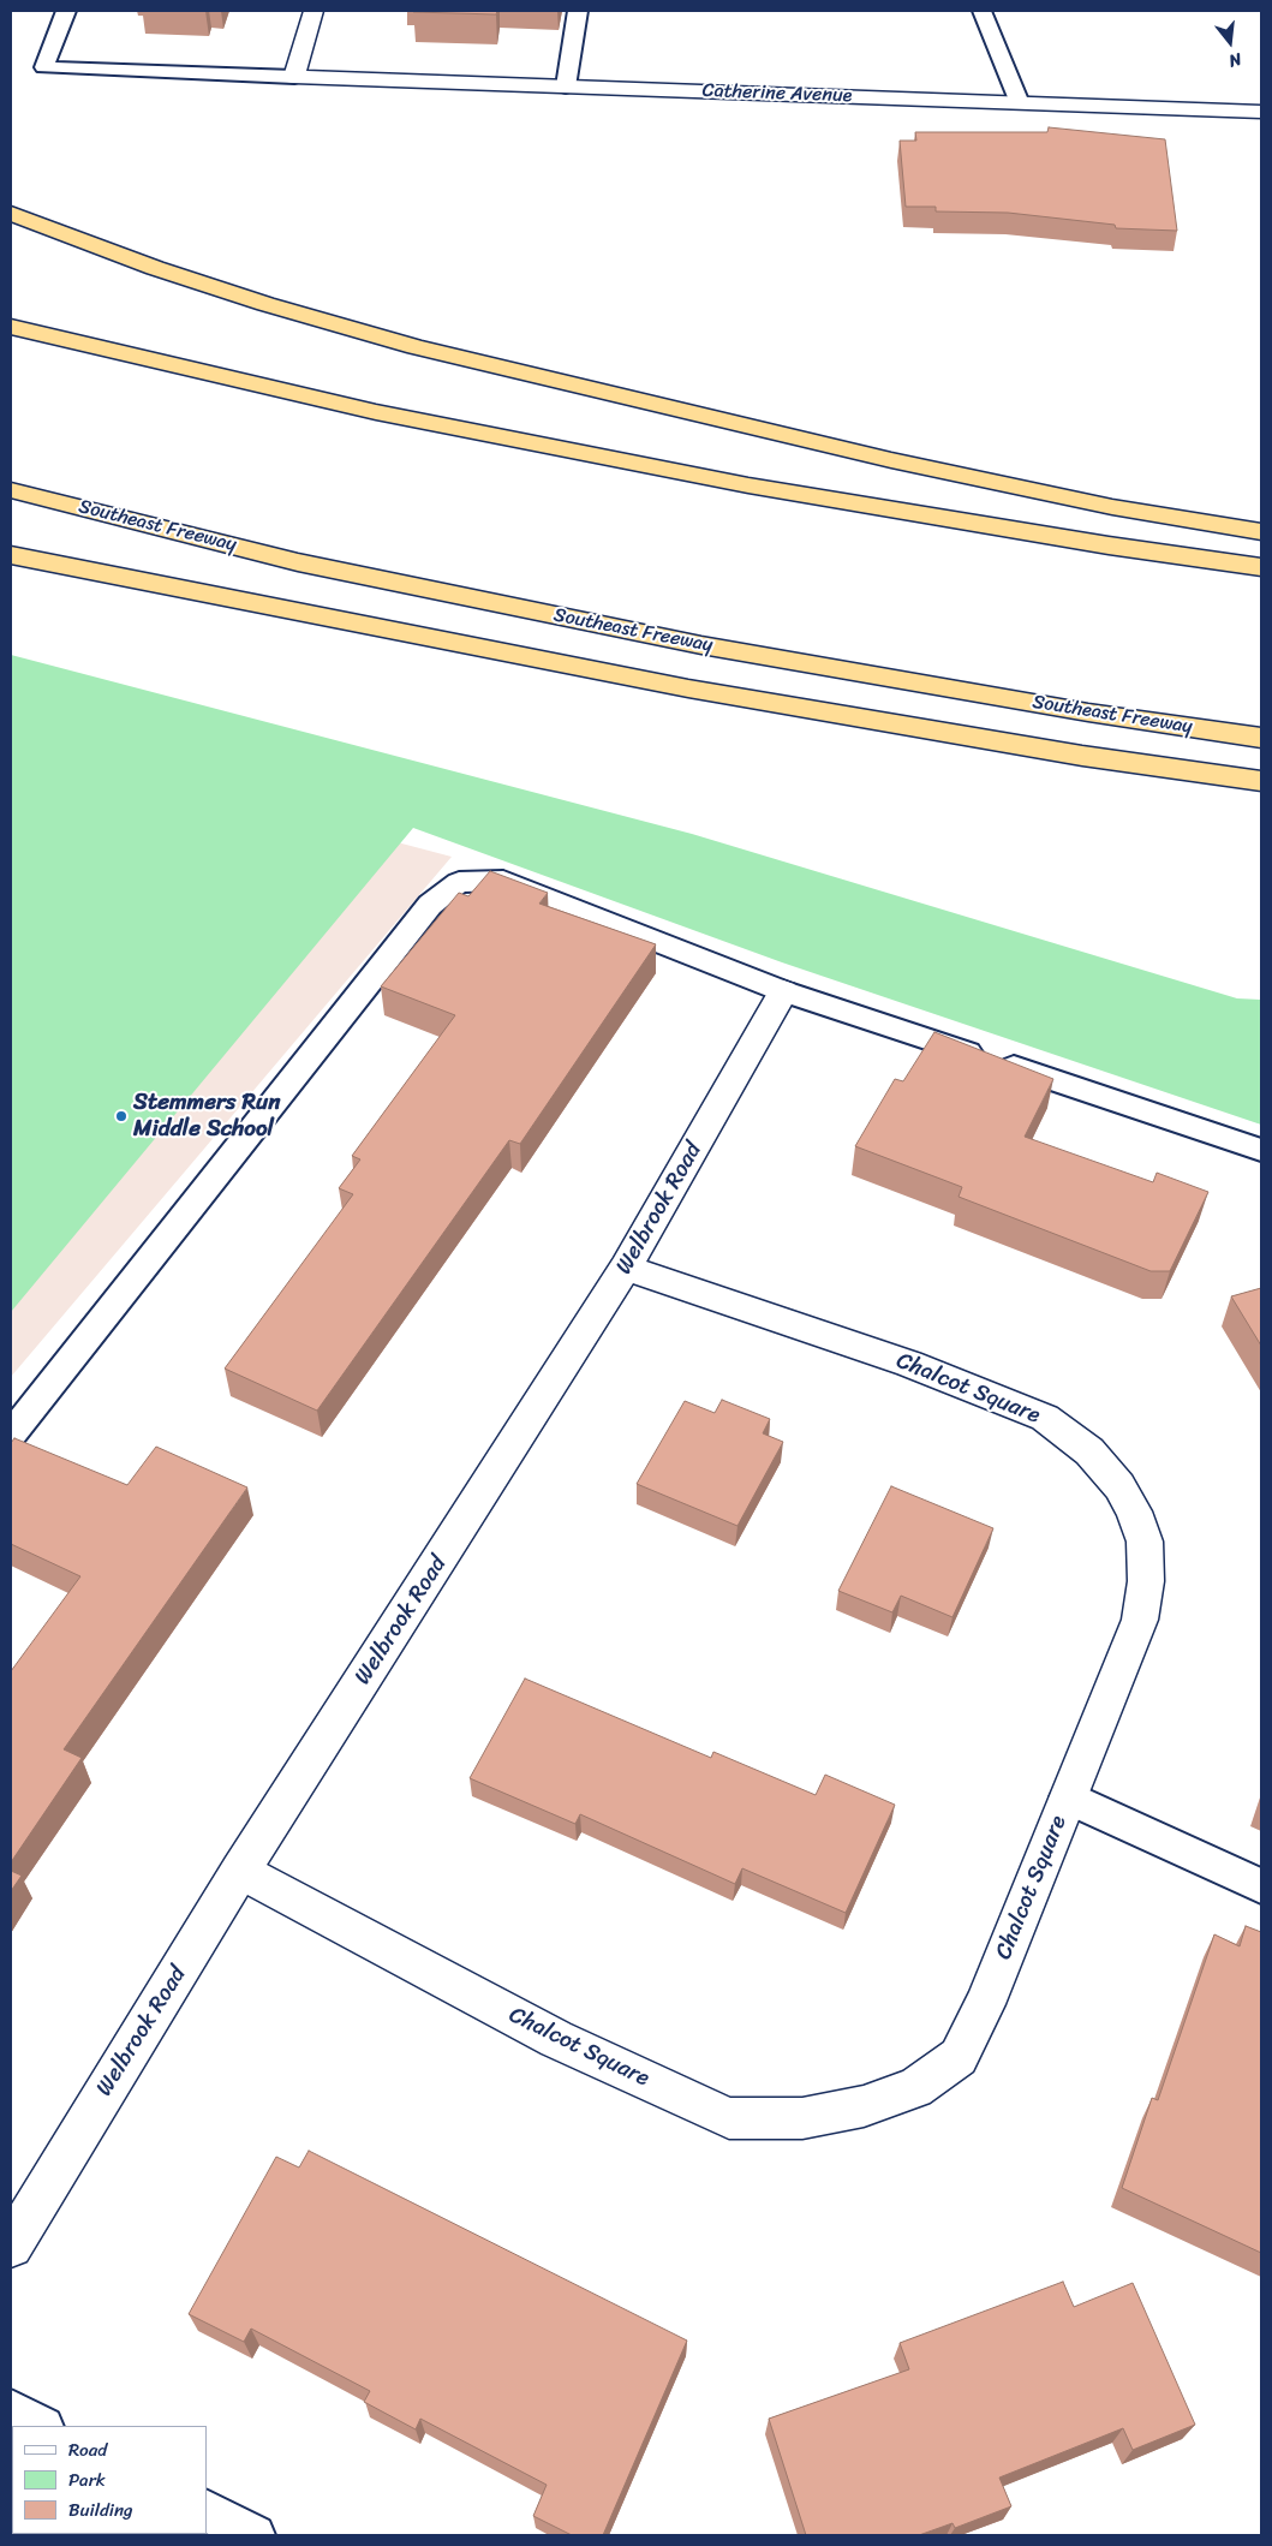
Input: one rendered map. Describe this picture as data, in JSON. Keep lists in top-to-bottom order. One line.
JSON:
{"streets":{"highway":["Southeast Freeway"],"street":["Catherine Avenue","Welbrook Road","Chalcot Square"]},"crossings":[["Welbrook Road","Chalcot Square"]],"places":["Stemmers Run Middle School"],"legend":["Road","Park","Building"],"north":"bottom"}
